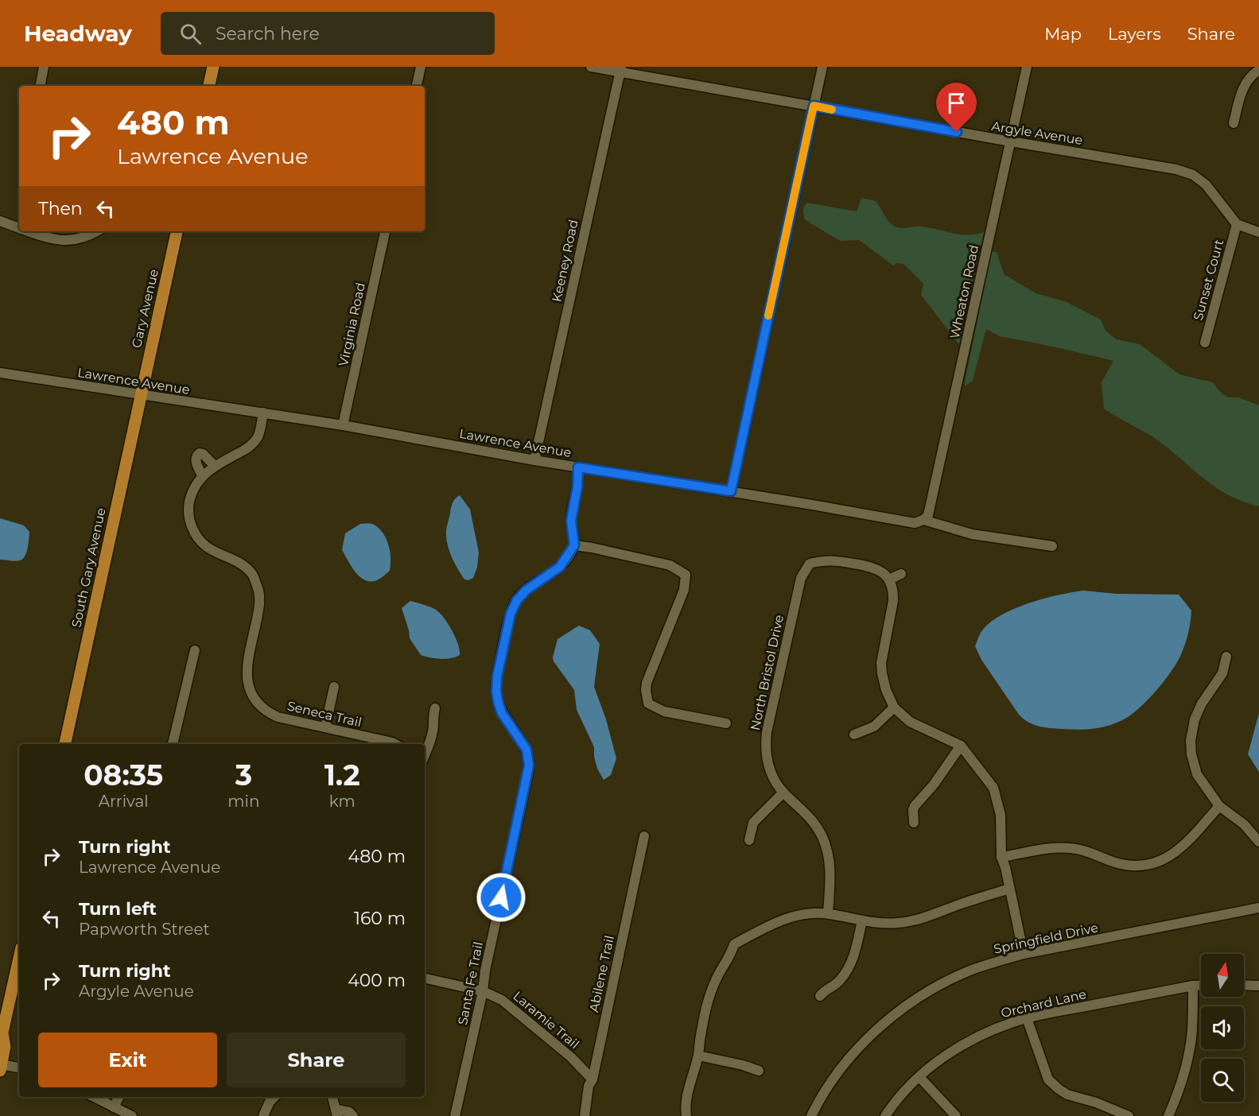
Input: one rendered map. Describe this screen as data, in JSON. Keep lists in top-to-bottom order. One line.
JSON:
{"streets":{"main road":["Gary Avenue","South Gary Avenue"],"street":["Argyle Avenue","Keeney Road","Sunset Court","Wheaton Road","Virginia Road","Lawrence Avenue","North Bristol Drive","Seneca Trail","Springfield Drive","Abilene Trail","Santa Fe Trail","Orchard Lane","Laramie Trail"]},"crossings":[["Argyle Avenue","Keeney Road"],["Argyle Avenue","Sunset Court"],["Argyle Avenue","Wheaton Road"],["Keeney Road","Lawrence Avenue"],["Wheaton Road","Lawrence Avenue"],["Gary Avenue","Lawrence Avenue"],["Gary Avenue","South Gary Avenue"],["Virginia Road","Lawrence Avenue"],["Lawrence Avenue","South Gary Avenue"],["Lawrence Avenue","Seneca Trail"],["Abilene Trail","Laramie Trail"],["Santa Fe Trail","Laramie Trail"]],"north":"top","page":{"header":"Headway","search":"Search here","nav":["Map","Layers","Share"],"turn":["480 m","Lawrence Avenue"],"then":"Then","eta":["08:35","Arrival","3","min","1.2","km"],"list":[{"name":"Turn right","note":"Lawrence Avenue","value":"480 m"},{"name":"Turn left","note":"Papworth Street","value":"160 m"},{"name":"Turn right","note":"Argyle Avenue","value":"400 m"}],"buttons":["Exit","Share"]}}
